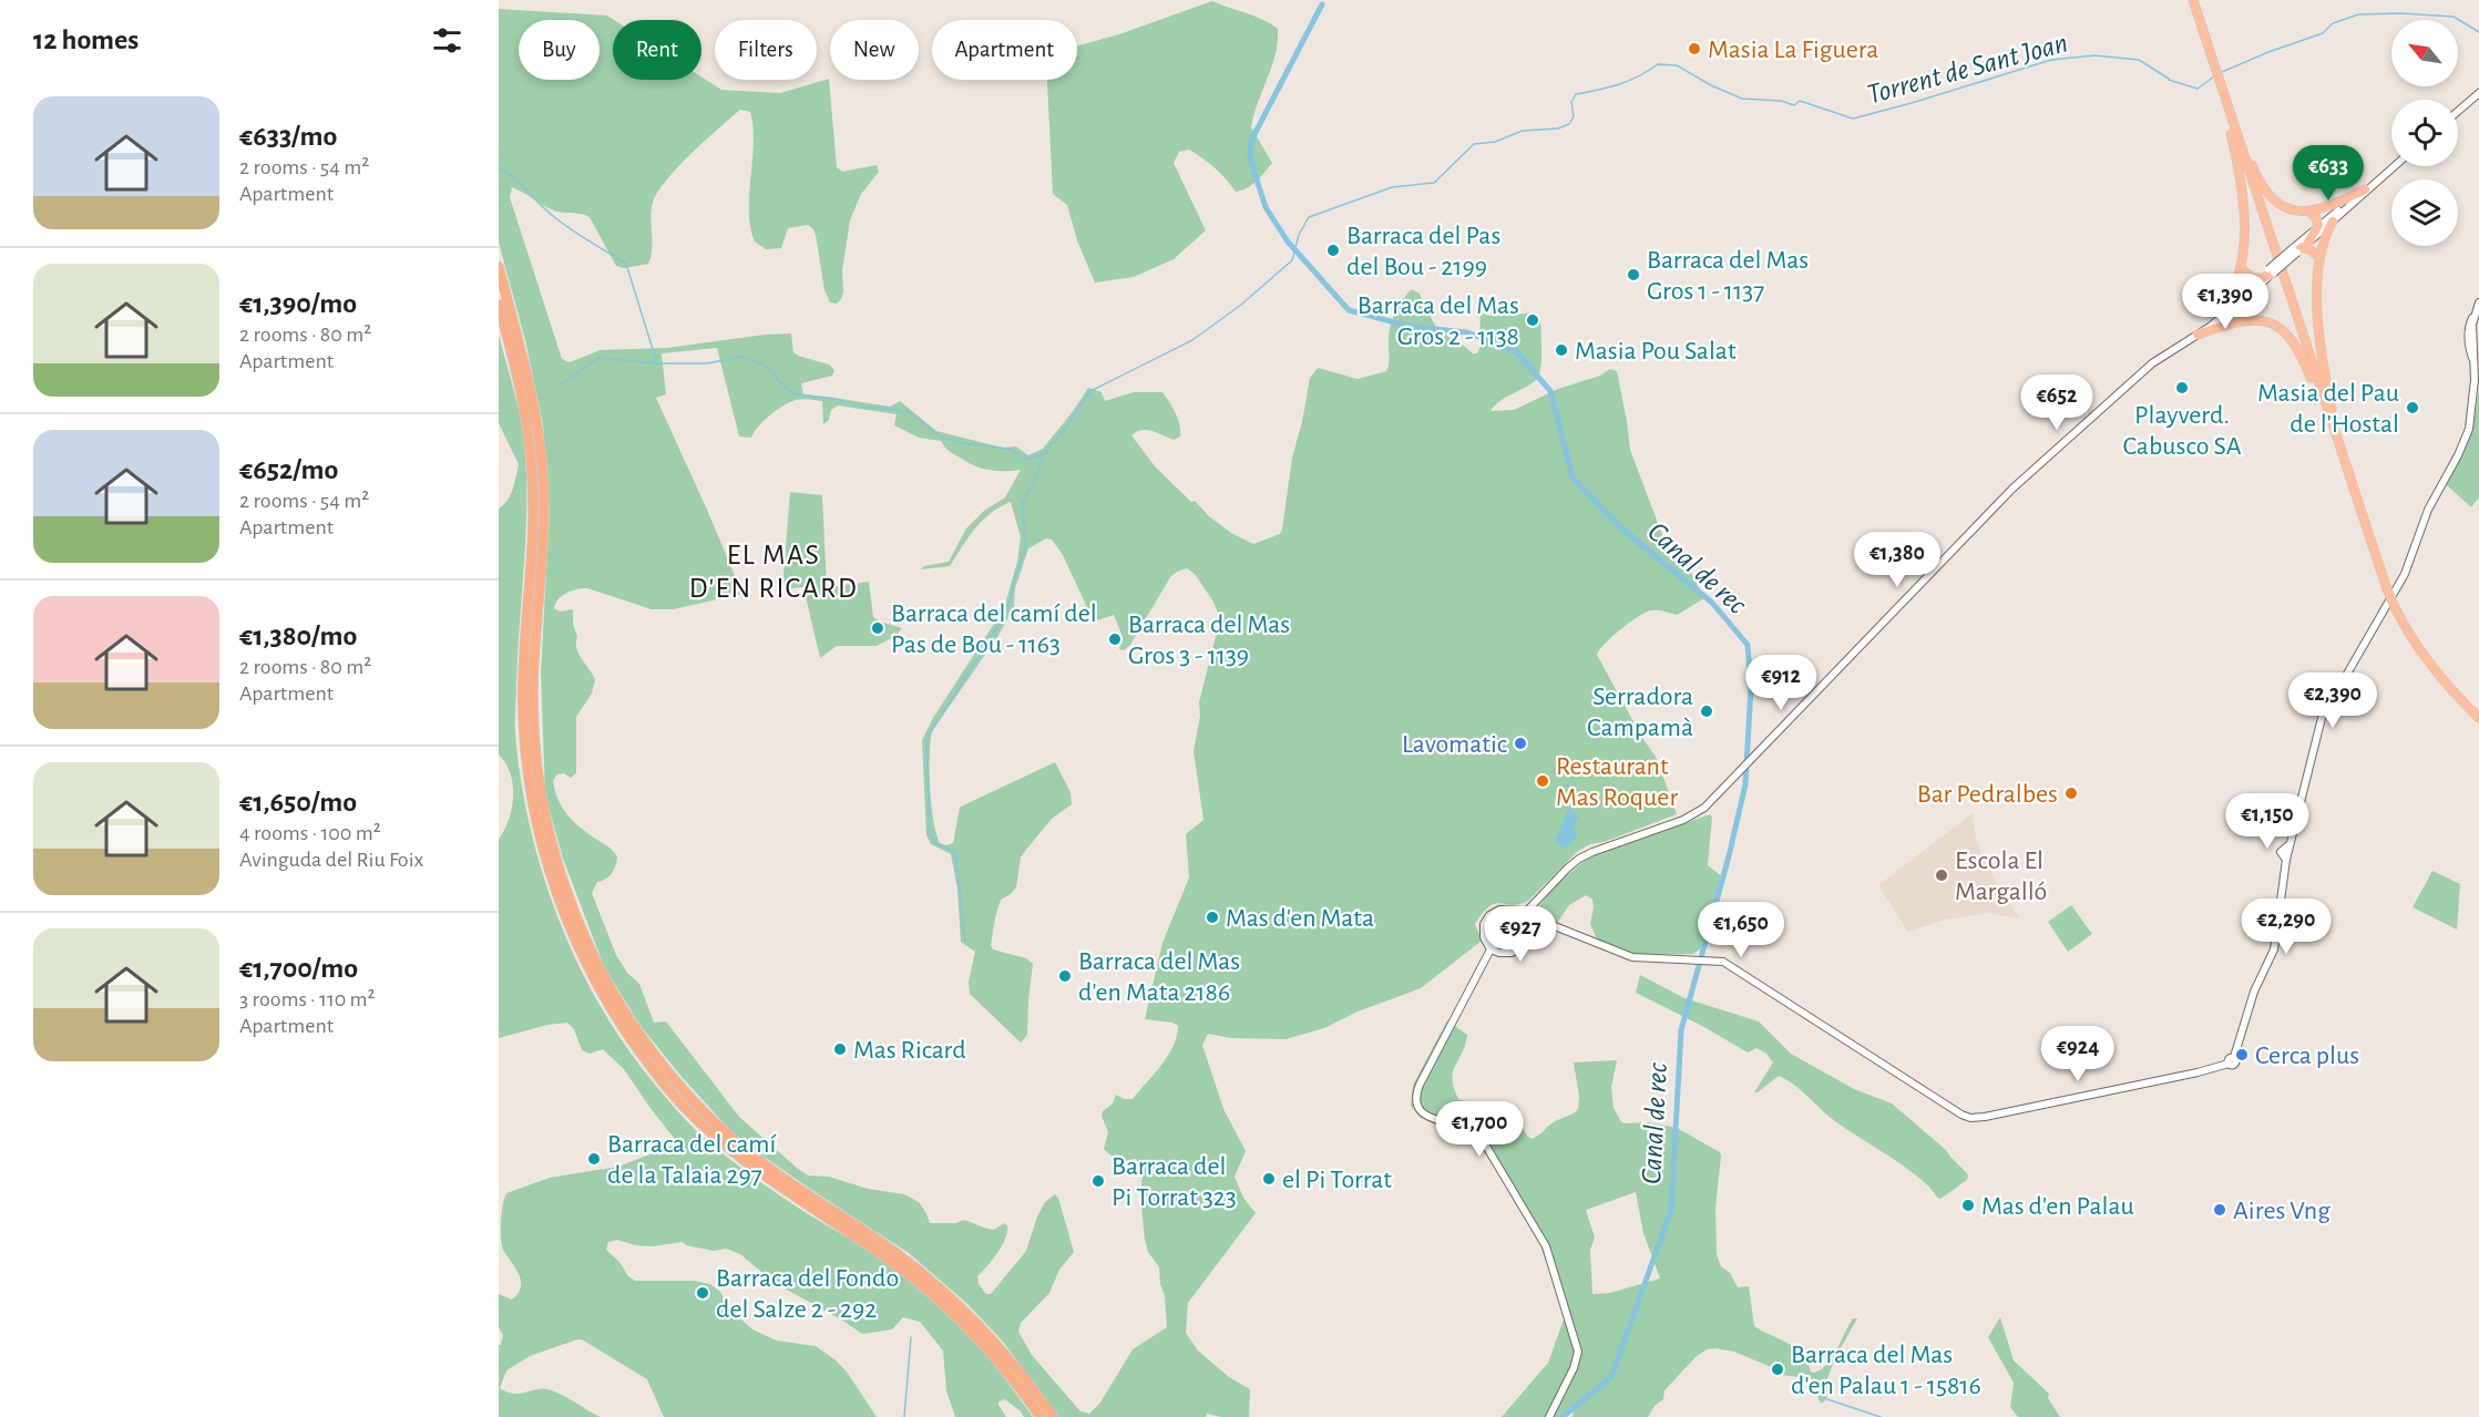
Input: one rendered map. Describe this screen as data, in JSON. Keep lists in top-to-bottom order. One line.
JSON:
{"districts":["EL MAS D'EN RICARD"],"water":["Torrent de Sant Joan","Canal de rec"],"places":["Masia La Figuera","Barraca del Pas del Bou - 2199","Barraca del Mas Gros 1 - 1137","Barraca del Mas Gros 2 - 1138","Masia Pou Salat","Playverd. Cabusco SA","Masia del Pau de l'Hostal","Barraca del camí del Pas de Bou - 1163","Barraca del Mas Gros 3 - 1139","Serradora Campamà","Lavomatic","Restaurant Mas Roquer","Bar Pedralbes","Escola El Margalló","Mas d'en Mata","Barraca del Mas d'en Mata 2186","Mas Ricard","Cerca plus","Barraca del camí de la Talaia 297","el Pi Torrat","Barraca del Pi Torrat 323","Mas d'en Palau","Aires Vng","Barraca del Fondo del Salze 2 - 292","Barraca del Mas d'en Palau 1 - 15816"],"north":"top left","page":{"heading":"12 homes","chip":["Buy","Rent","Filters","New","Apartment"],"list":[{"name":"€633/mo","note":"2 rooms · 54 m² · Apartment"},{"name":"€1,390/mo","note":"2 rooms · 80 m² · Apartment"},{"name":"€652/mo","note":"2 rooms · 54 m² · Apartment"},{"name":"€1,380/mo","note":"2 rooms · 80 m² · Apartment"},{"name":"€1,650/mo","note":"4 rooms · 100 m² · Avinguda del Riu Foix"},{"name":"€1,700/mo","note":"3 rooms · 110 m² · Apartment"}],"price":["€633","€1,390","€652","€1,380","€912","€2,390","€1,150","€2,290","€1,650","€927","€924","€1,700"]}}
